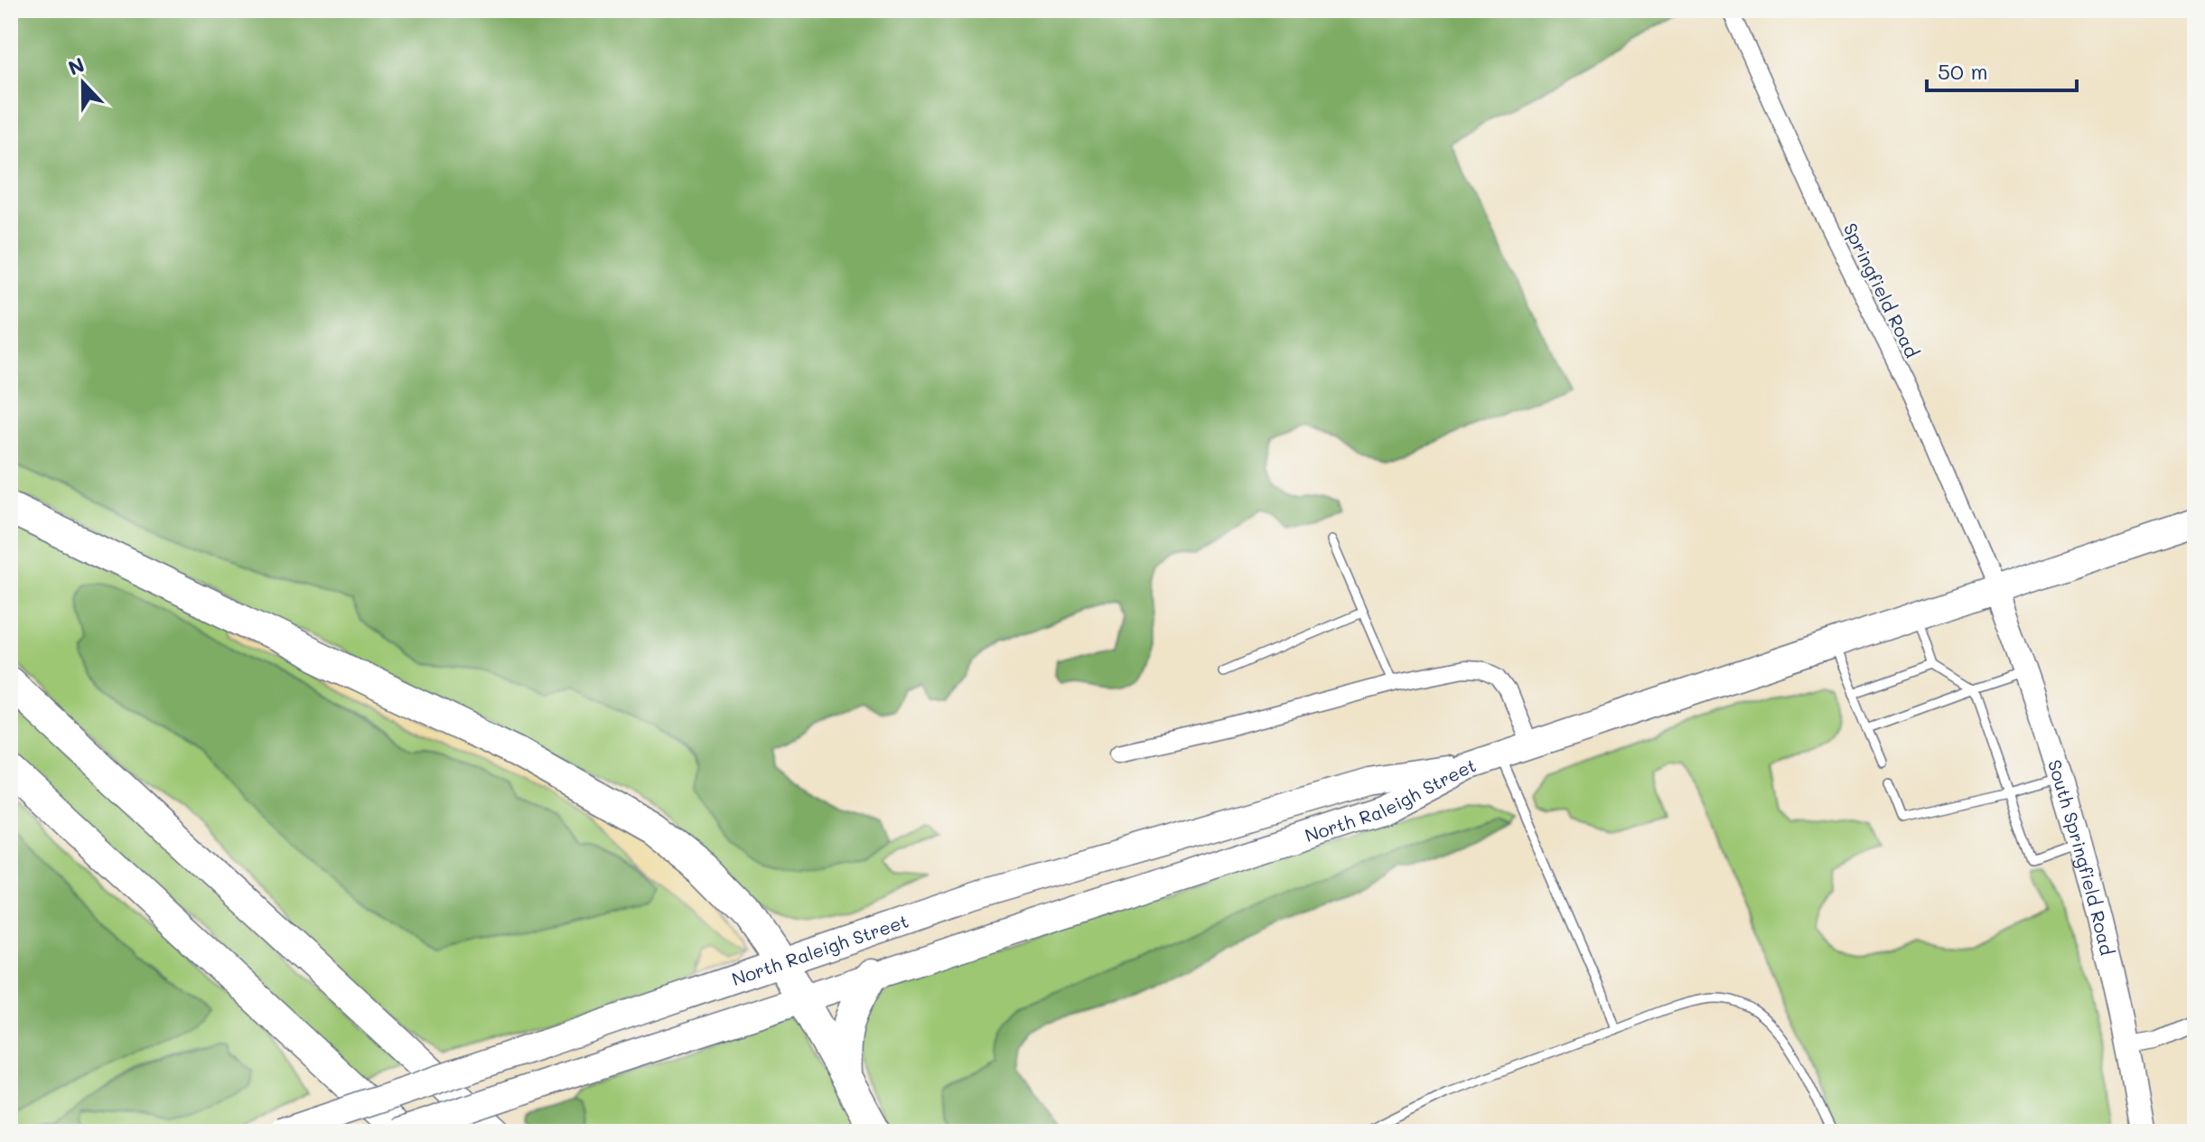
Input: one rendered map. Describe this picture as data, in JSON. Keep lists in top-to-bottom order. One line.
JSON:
{"streets":{"main road":["North Raleigh Street","South Springfield Road"],"street":["Springfield Road"]},"crossings":[["Springfield Road","South Springfield Road"]],"scale_bar":"50 m","north":"top"}
